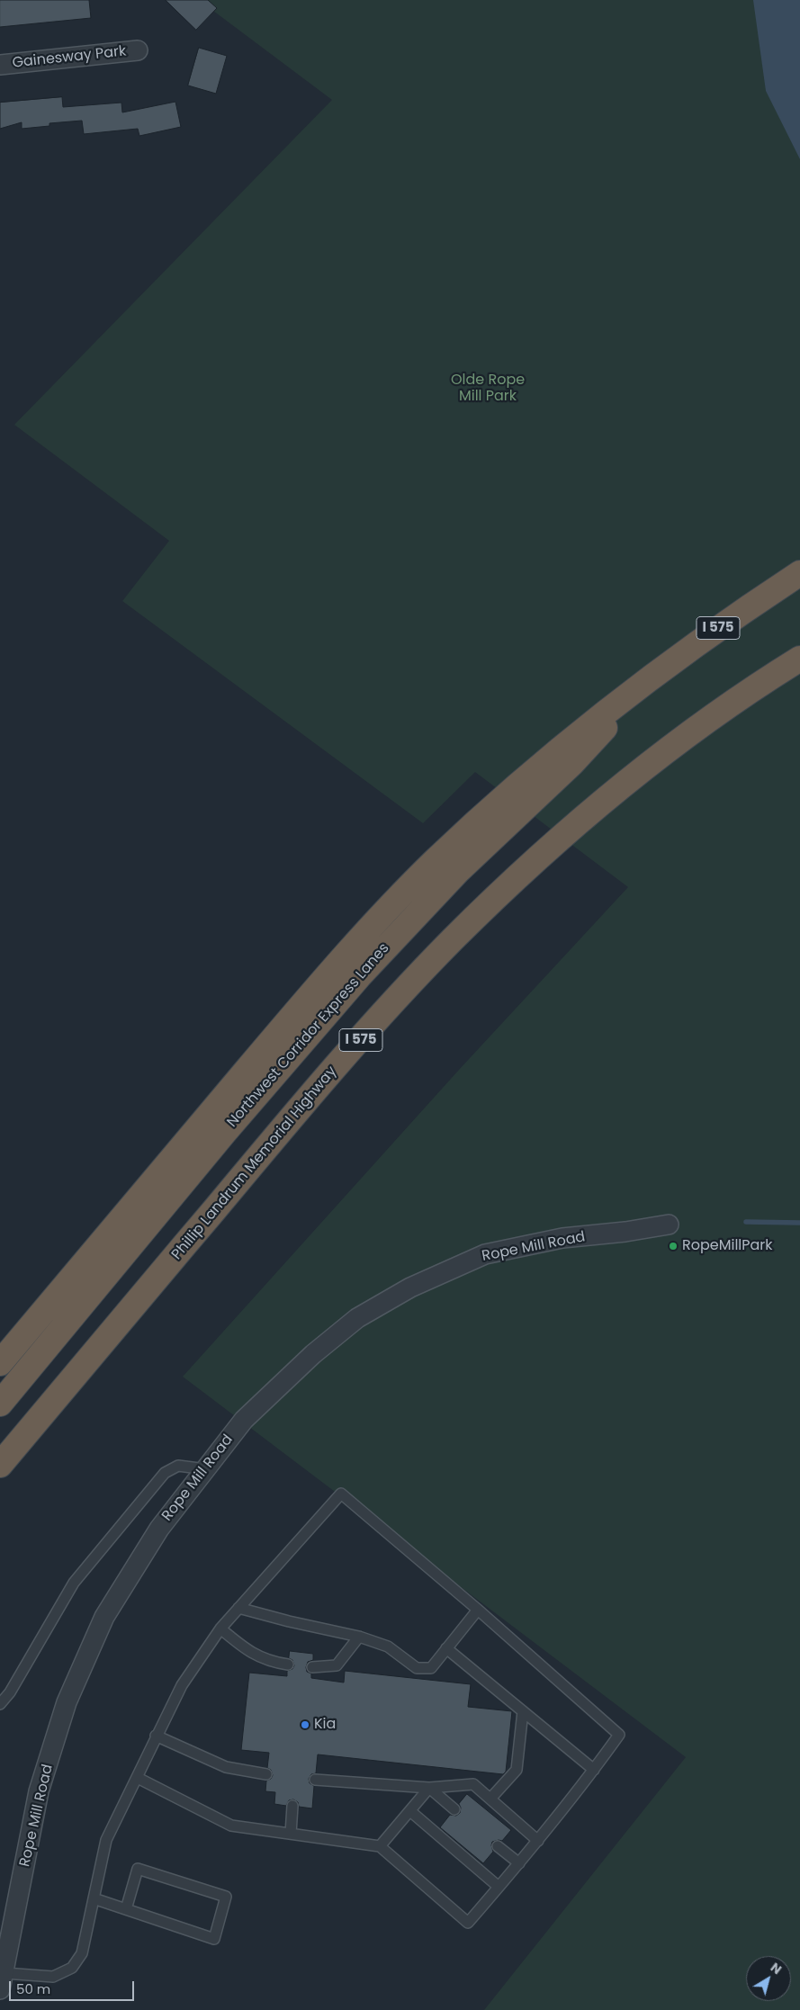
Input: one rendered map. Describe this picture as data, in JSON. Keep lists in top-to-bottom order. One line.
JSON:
{"streets":{"highway":["I 575","Northwest Corridor Express Lanes","Phillip Landrum Memorial Highway"],"street":["Gainesway Park","Rope Mill Road"]},"crossings":[["I 575","Northwest Corridor Express Lanes"]],"parks":["Olde Rope Mill Park"],"places":["RopeMillPark","Kia"],"scale_bar":"50 m","north":"top right"}
